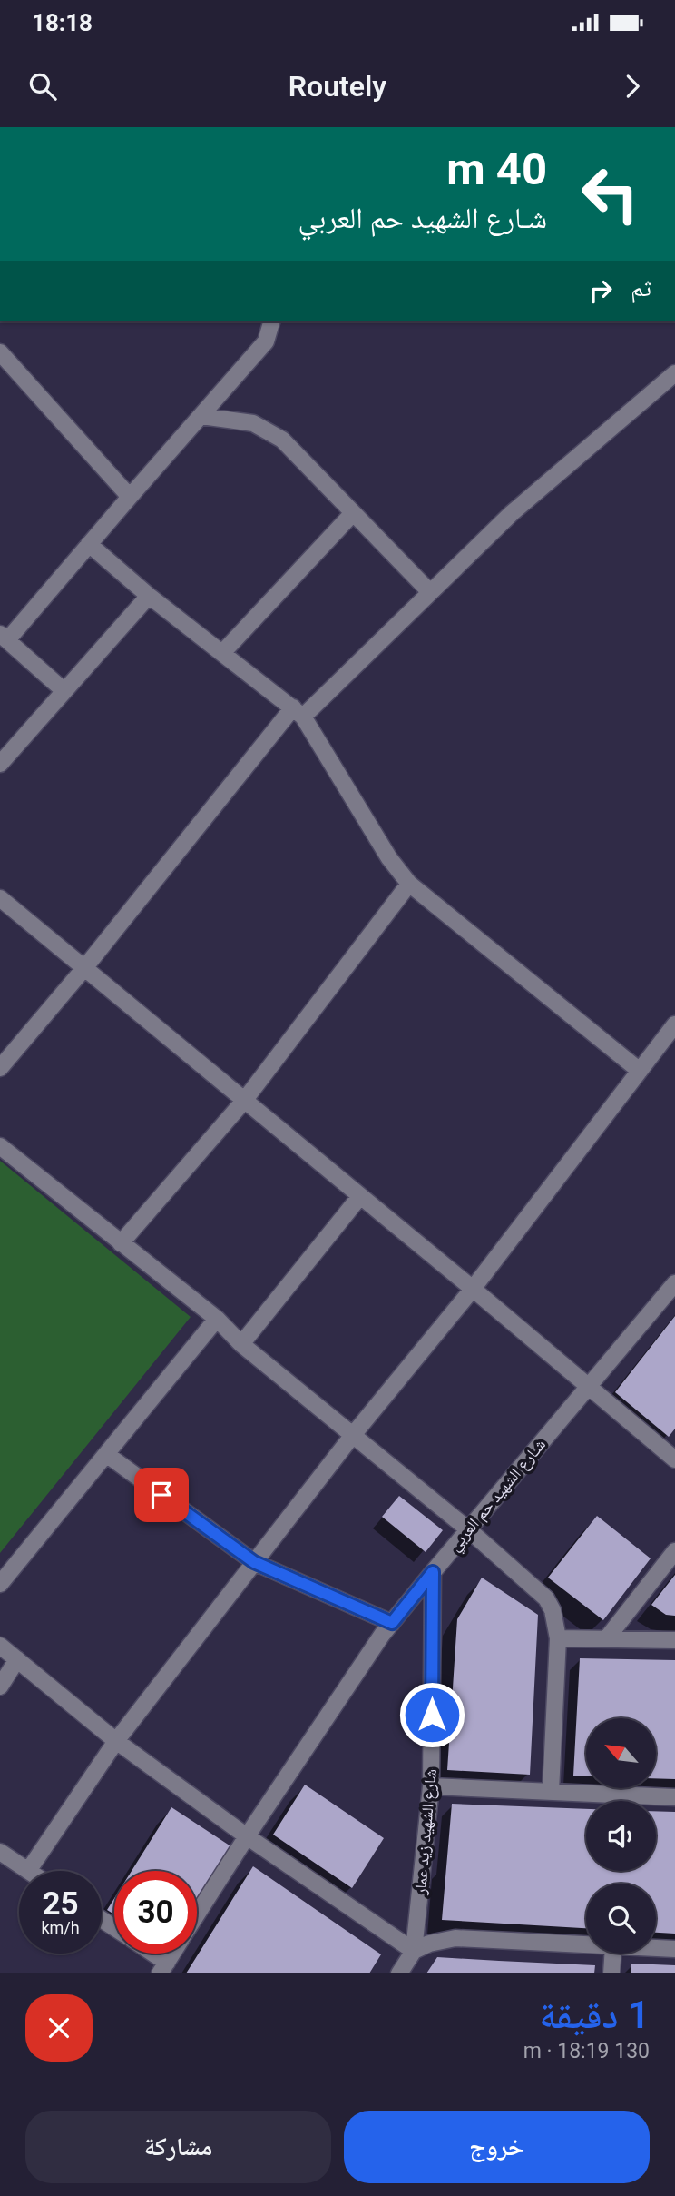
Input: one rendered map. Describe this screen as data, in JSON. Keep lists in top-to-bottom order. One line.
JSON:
{"streets":{"street":["شـارع الشهيد حم العربي","شارع الشهيد زيد عمار"]},"crossings":[["شـارع الشهيد حم العربي","شارع الشهيد زيد عمار"]],"north":"top left","page":{"status":"18:18","header":"Routely","turn":["40 m","شـارع الشهيد حم العربي"],"then":"ثم","speed":"25 km/h","limit":"30","heading":["1 دقيقة","130 m · 18:19"],"buttons":["خروج","مشاركة"]}}
